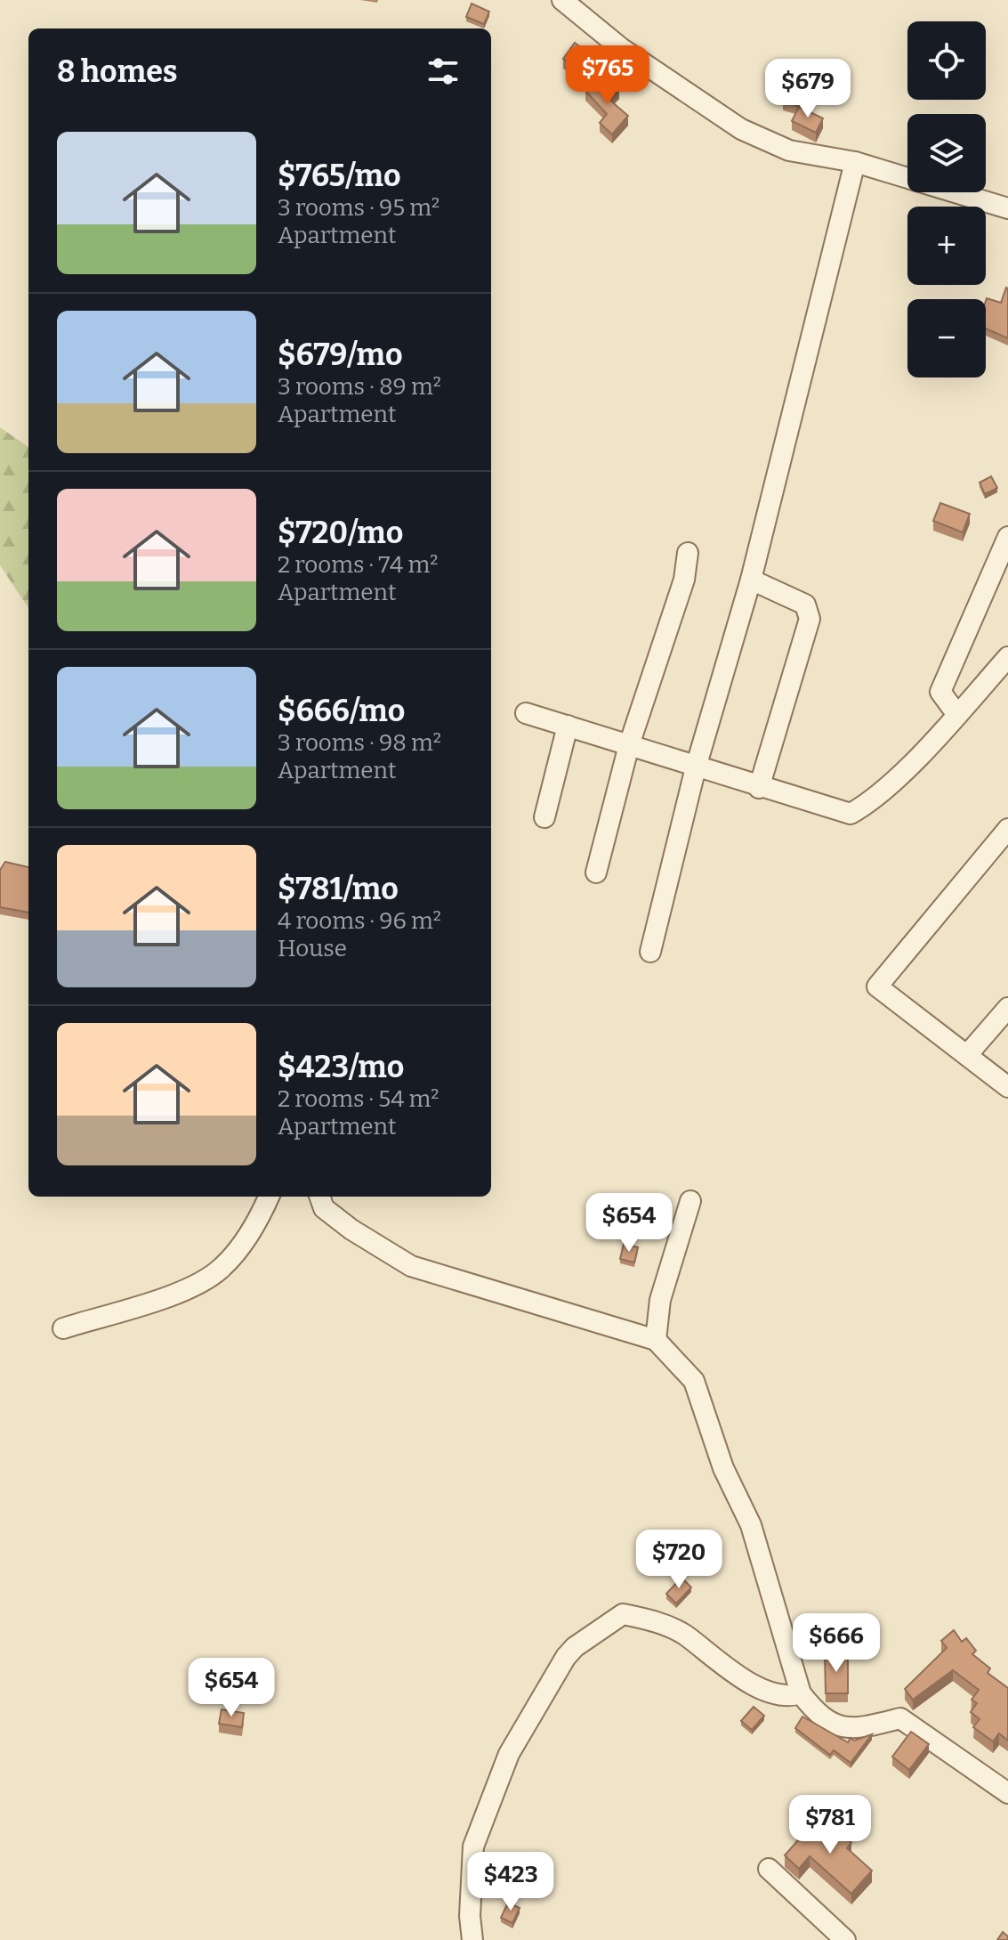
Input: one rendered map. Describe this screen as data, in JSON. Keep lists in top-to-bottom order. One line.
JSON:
{"page":{"map_buttons":["+","−"],"heading":"8 homes","price":["$765","$679","$654","$720","$666","$654","$781","$423"],"list":[{"name":"$765/mo","note":"3 rooms · 95 m² · Apartment"},{"name":"$679/mo","note":"3 rooms · 89 m² · Apartment"},{"name":"$720/mo","note":"2 rooms · 74 m² · Apartment"},{"name":"$666/mo","note":"3 rooms · 98 m² · Apartment"},{"name":"$781/mo","note":"4 rooms · 96 m² · House"},{"name":"$423/mo","note":"2 rooms · 54 m² · Apartment"}]}}
